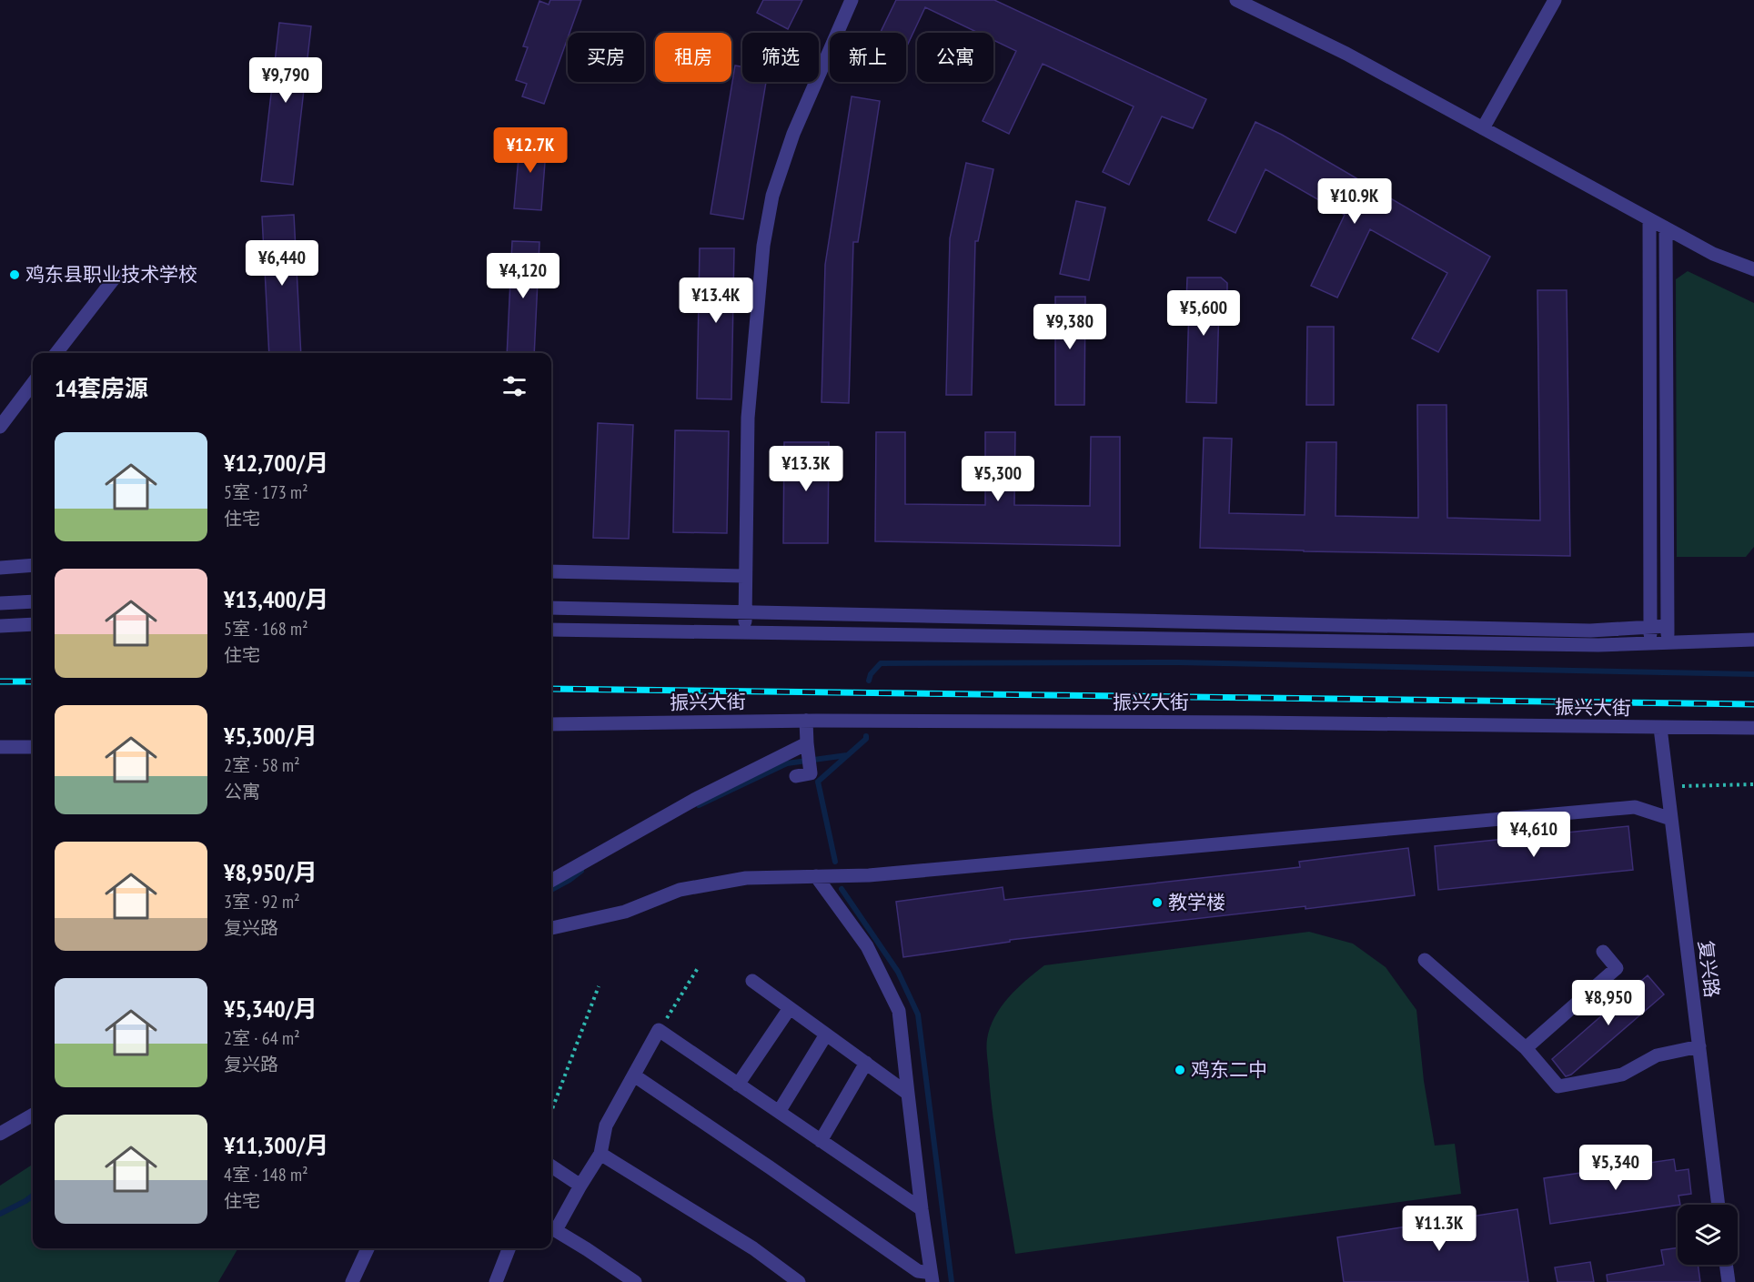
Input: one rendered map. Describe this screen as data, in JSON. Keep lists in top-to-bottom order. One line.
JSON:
{"streets":{"street":["振兴大街","复兴路"]},"crossings":[["振兴大街","复兴路"]],"places":["鸡东县职业技术学校","教学楼","鸡东二中"],"page":{"chip":["买房","租房","筛选","新上","公寓"],"price":["¥9,790","¥12.7K","¥10.9K","¥6,440","¥4,120","¥13.4K","¥5,600","¥9,380","¥13.3K","¥5,300","¥4,610","¥8,950","¥5,340","¥11.3K"],"heading":"14套房源","list":[{"name":"¥12,700/月","note":"5室 · 173 m² · 住宅"},{"name":"¥13,400/月","note":"5室 · 168 m² · 住宅"},{"name":"¥5,300/月","note":"2室 · 58 m² · 公寓"},{"name":"¥8,950/月","note":"3室 · 92 m² · 复兴路"},{"name":"¥5,340/月","note":"2室 · 64 m² · 复兴路"},{"name":"¥11,300/月","note":"4室 · 148 m² · 住宅"}]}}
